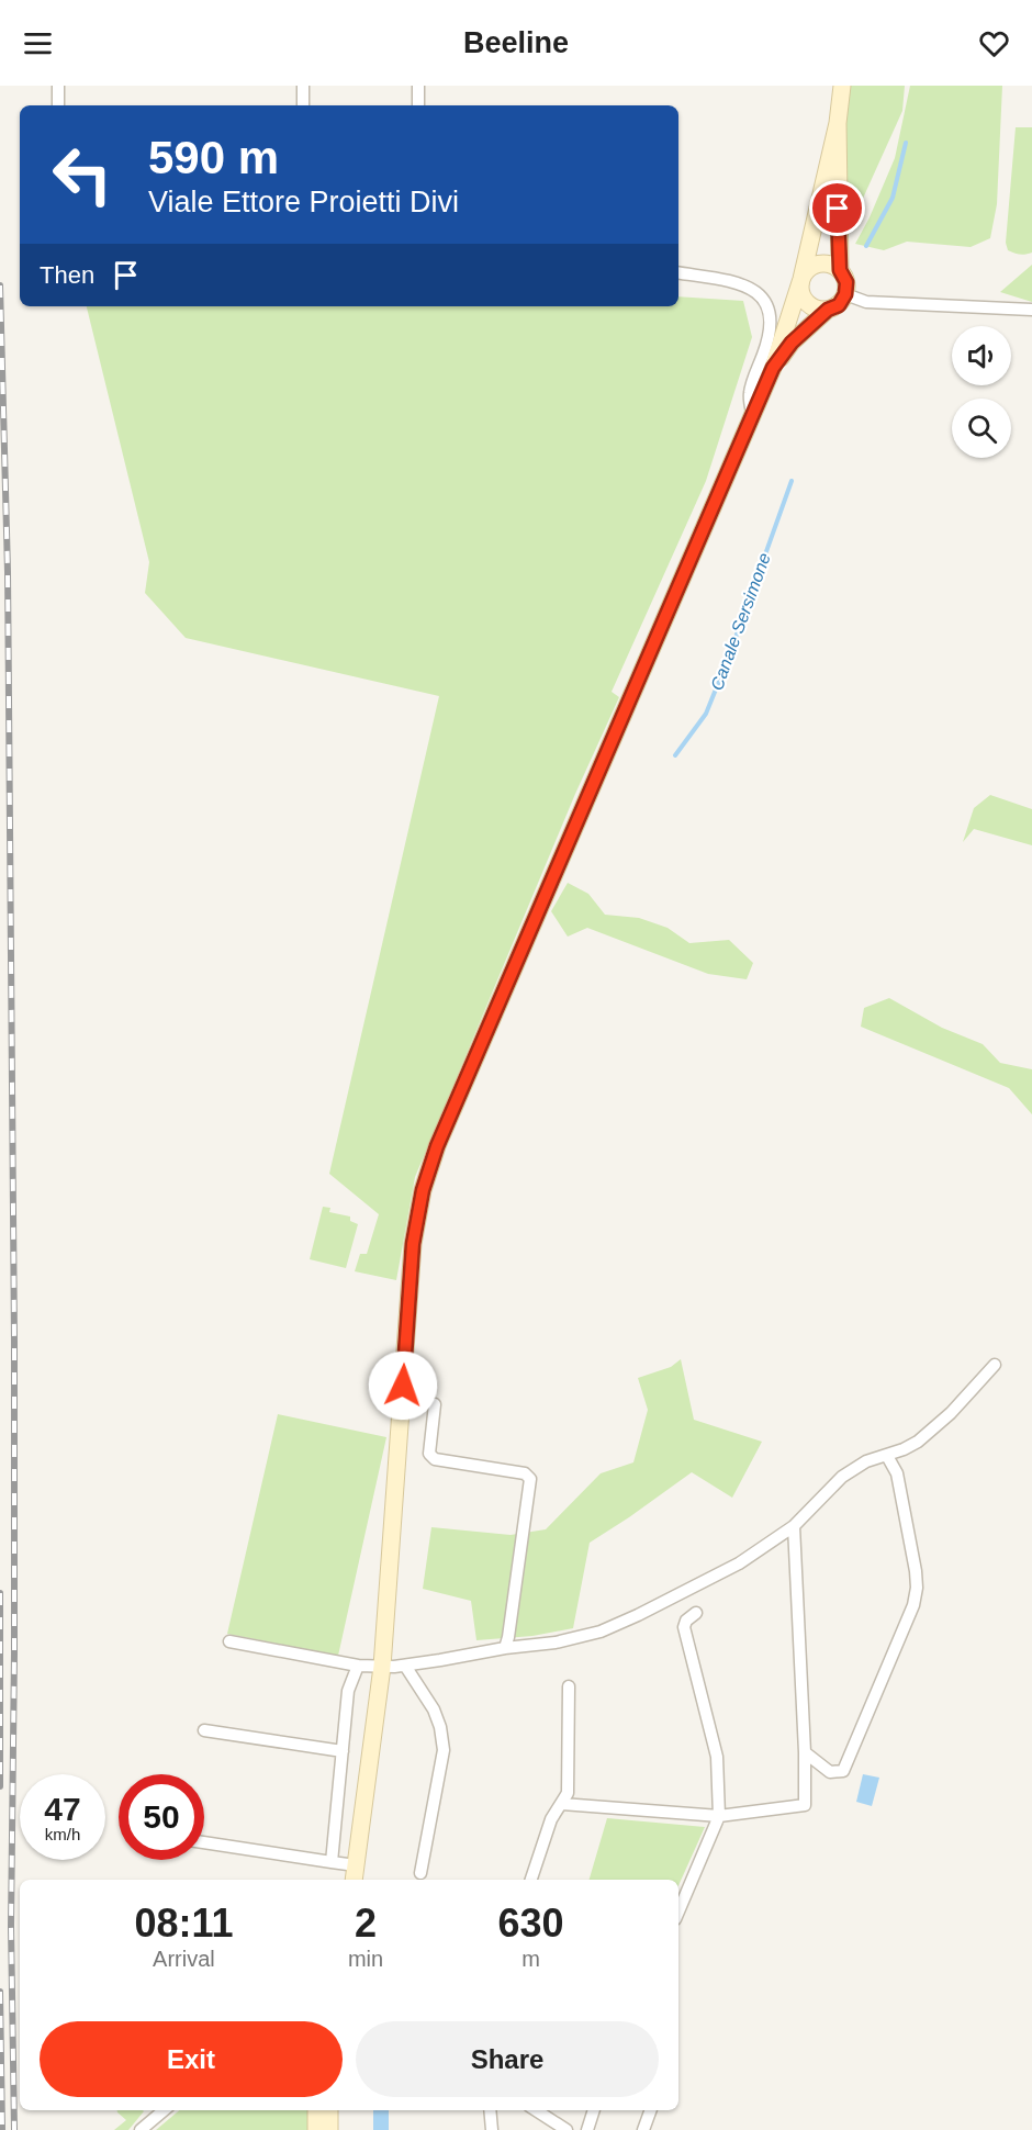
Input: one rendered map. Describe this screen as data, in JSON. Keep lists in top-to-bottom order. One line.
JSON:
{"water":["Canale Sersimone"],"page":{"header":"Beeline","turn":["590 m","Viale Ettore Proietti Divi"],"then":"Then","speed":"47 km/h","limit":"50","eta":["08:11","Arrival","2","min","630","m"],"buttons":["Exit","Share"]}}
